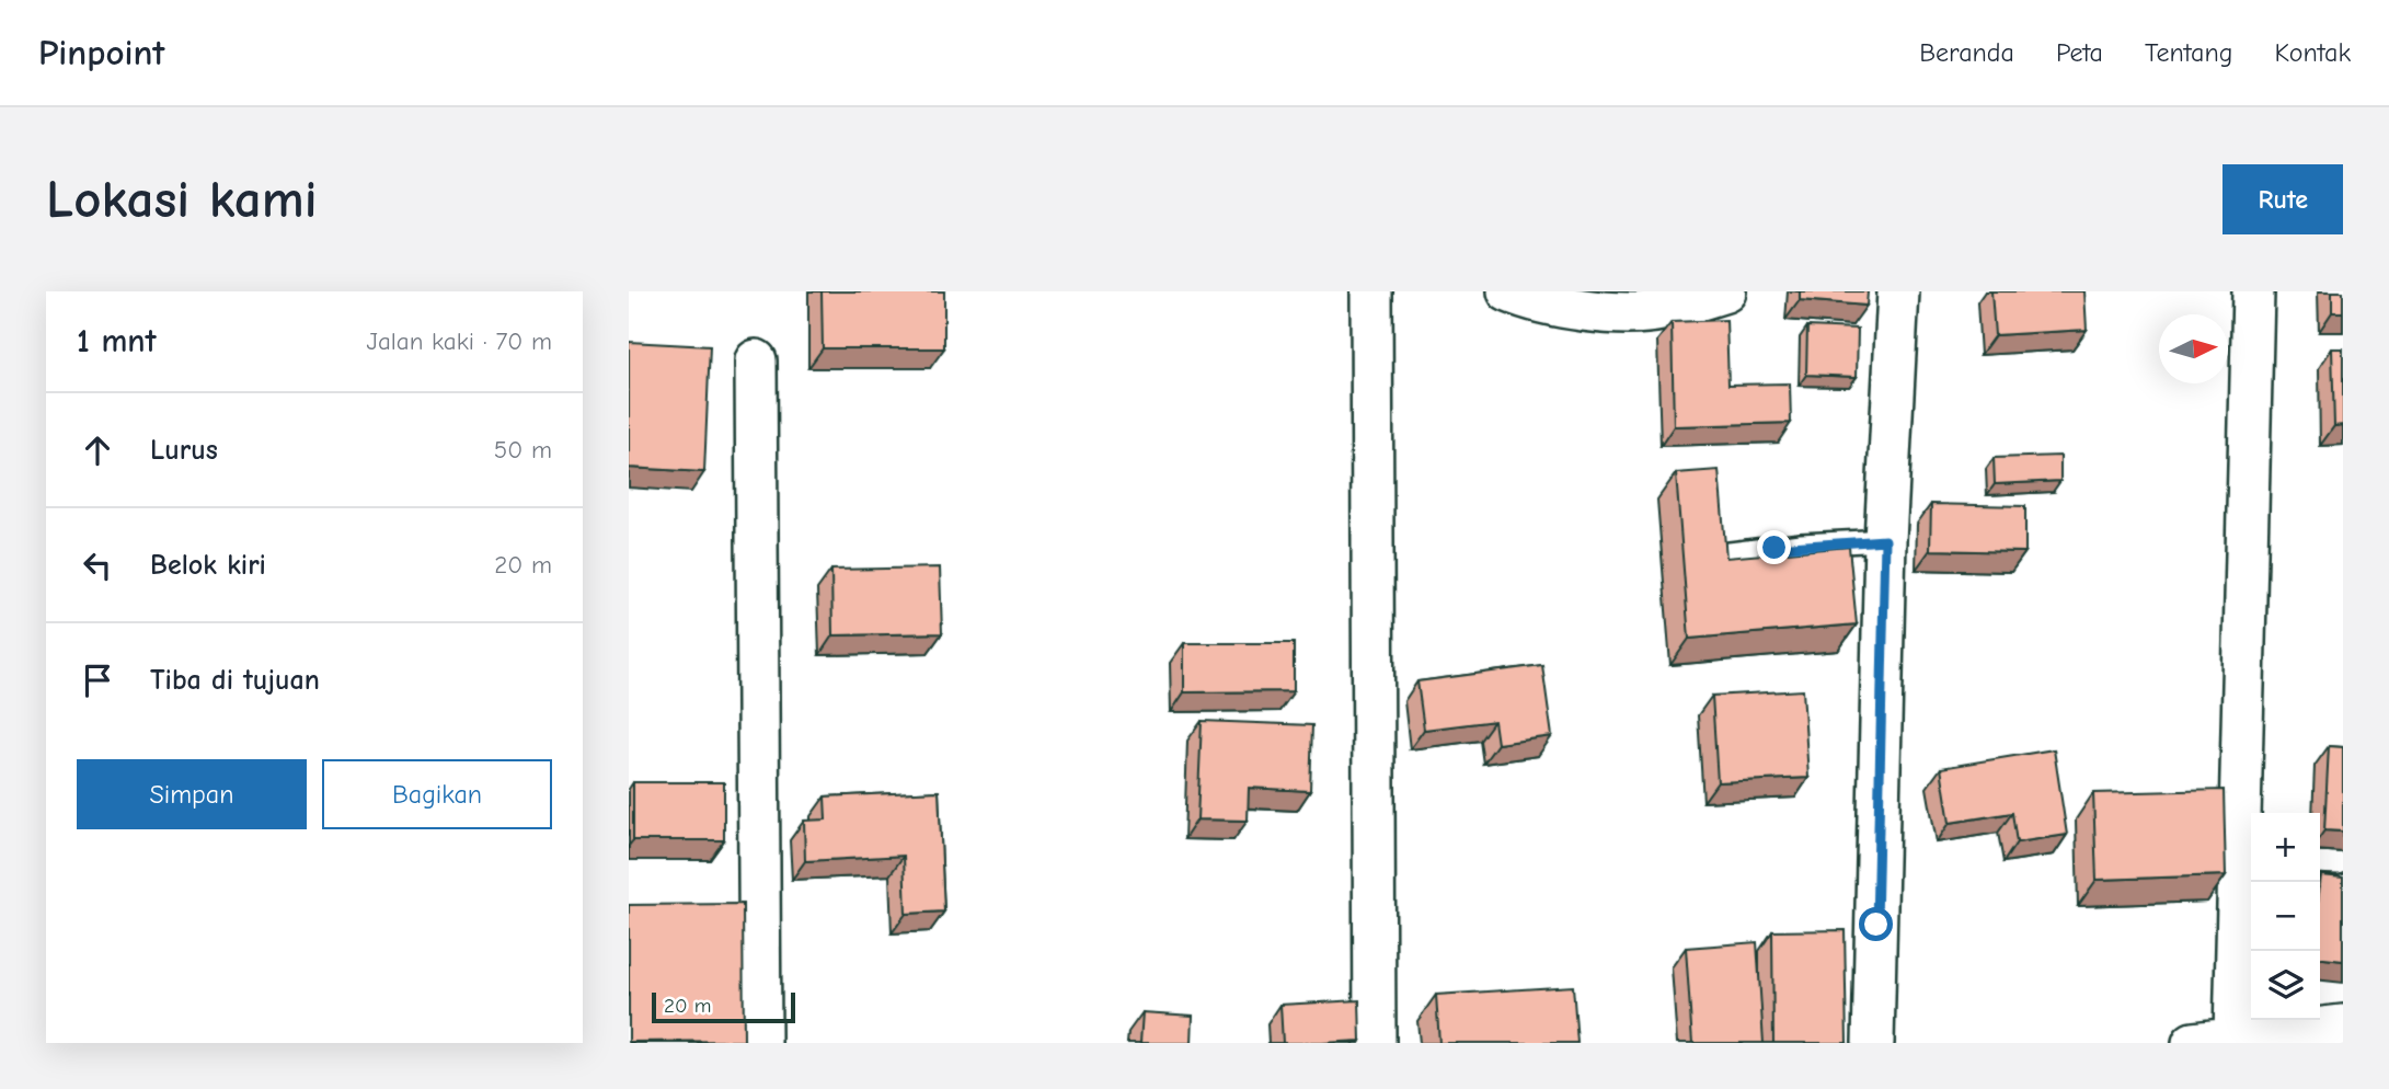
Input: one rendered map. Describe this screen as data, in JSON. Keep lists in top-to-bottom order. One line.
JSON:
{"scale_bar":"20 m","north":"right","page":{"header":"Pinpoint","nav":["Beranda","Peta","Tentang","Kontak"],"buttons":["Rute",["Simpan","Bagikan"]],"title":"Lokasi kami","heading":["1 mnt","Jalan kaki · 70 m"],"list":[["Lurus","50 m"],["Belok kiri","20 m"],"Tiba di tujuan"],"map_buttons":["+","−"],"scale":"20 m"}}
